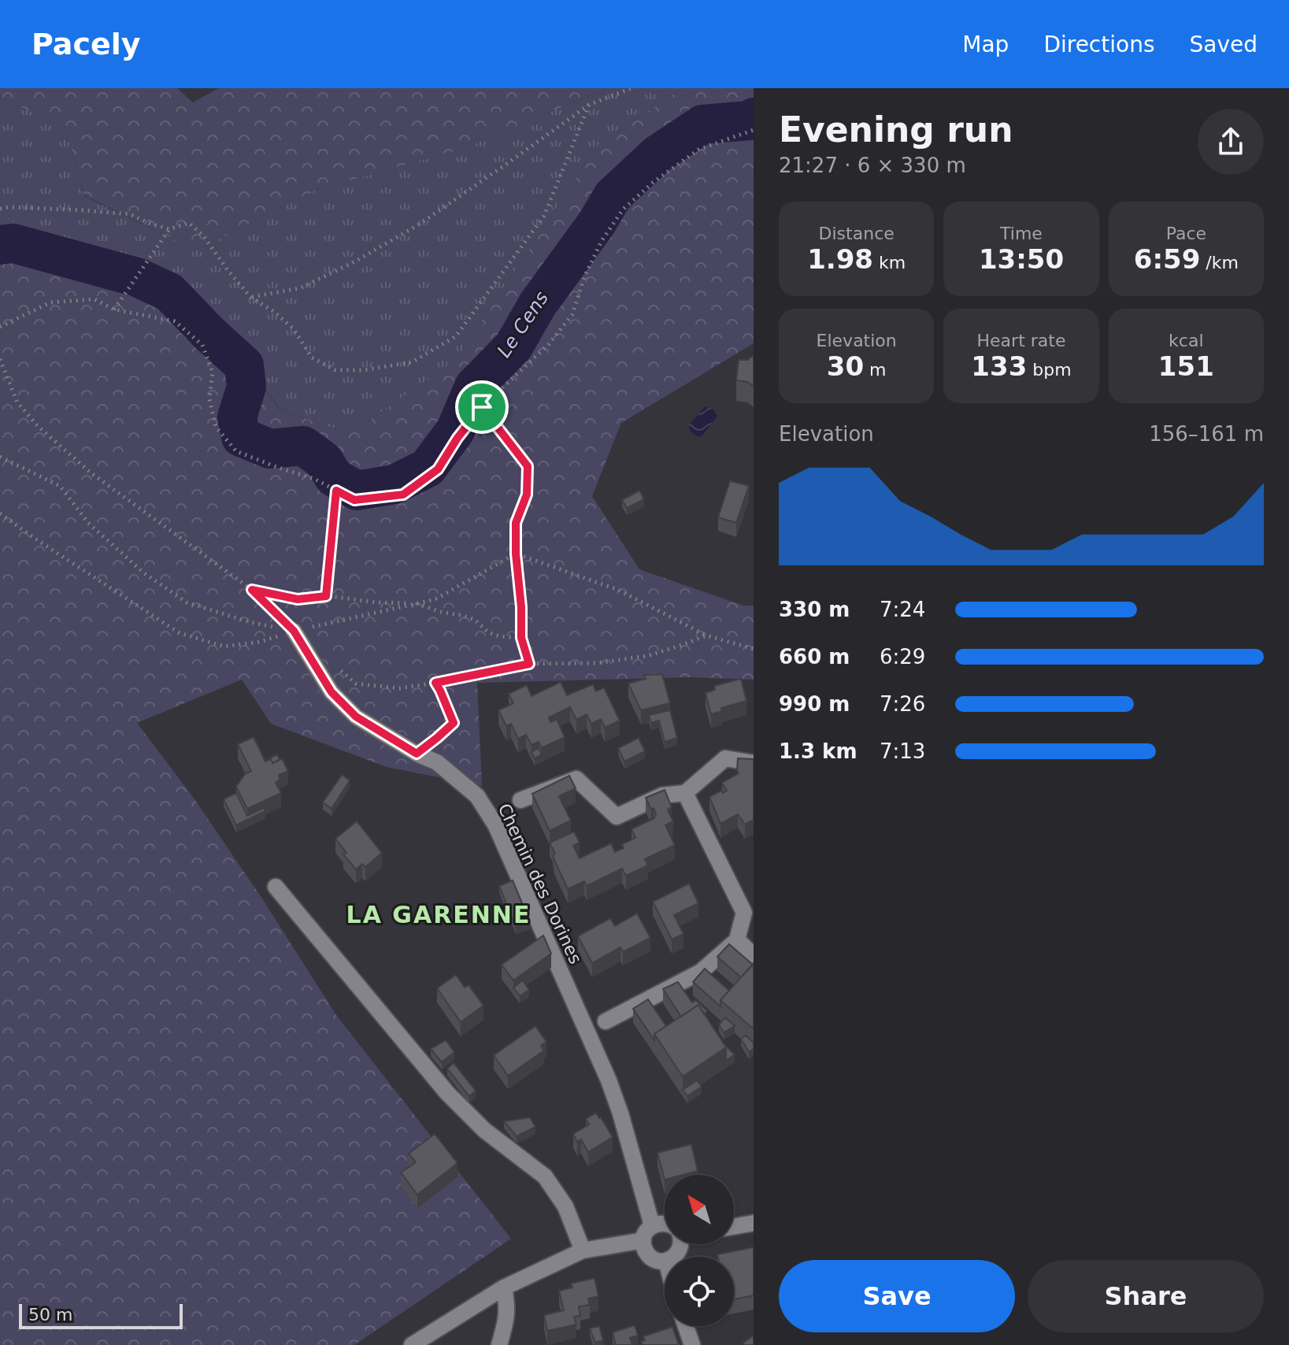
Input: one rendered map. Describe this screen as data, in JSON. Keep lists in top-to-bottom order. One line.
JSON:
{"streets":{"street":["Chemin des Dorines"]},"districts":["LA GARENNE"],"water":["Le Cens"],"scale_bar":"50 m","north":"top left","page":{"header":"Pacely","nav":["Map","Directions","Saved"],"heading":["Evening run","21:27 · 6 × 330 m"],"stats":[["Distance","1.98 km"],["Time","13:50"],["Pace","6:59 /km"],["Elevation","30 m"],["Heart rate","133 bpm"],["kcal","151"]],"chart":["Elevation","156–161 m"],"list":[{"name":"330 m","note":"7:24"},{"name":"660 m","note":"6:29"},{"name":"990 m","note":"7:26"},{"name":"1.3 km","note":"7:13"}],"buttons":["Save","Share"],"scale":"50 m"}}
